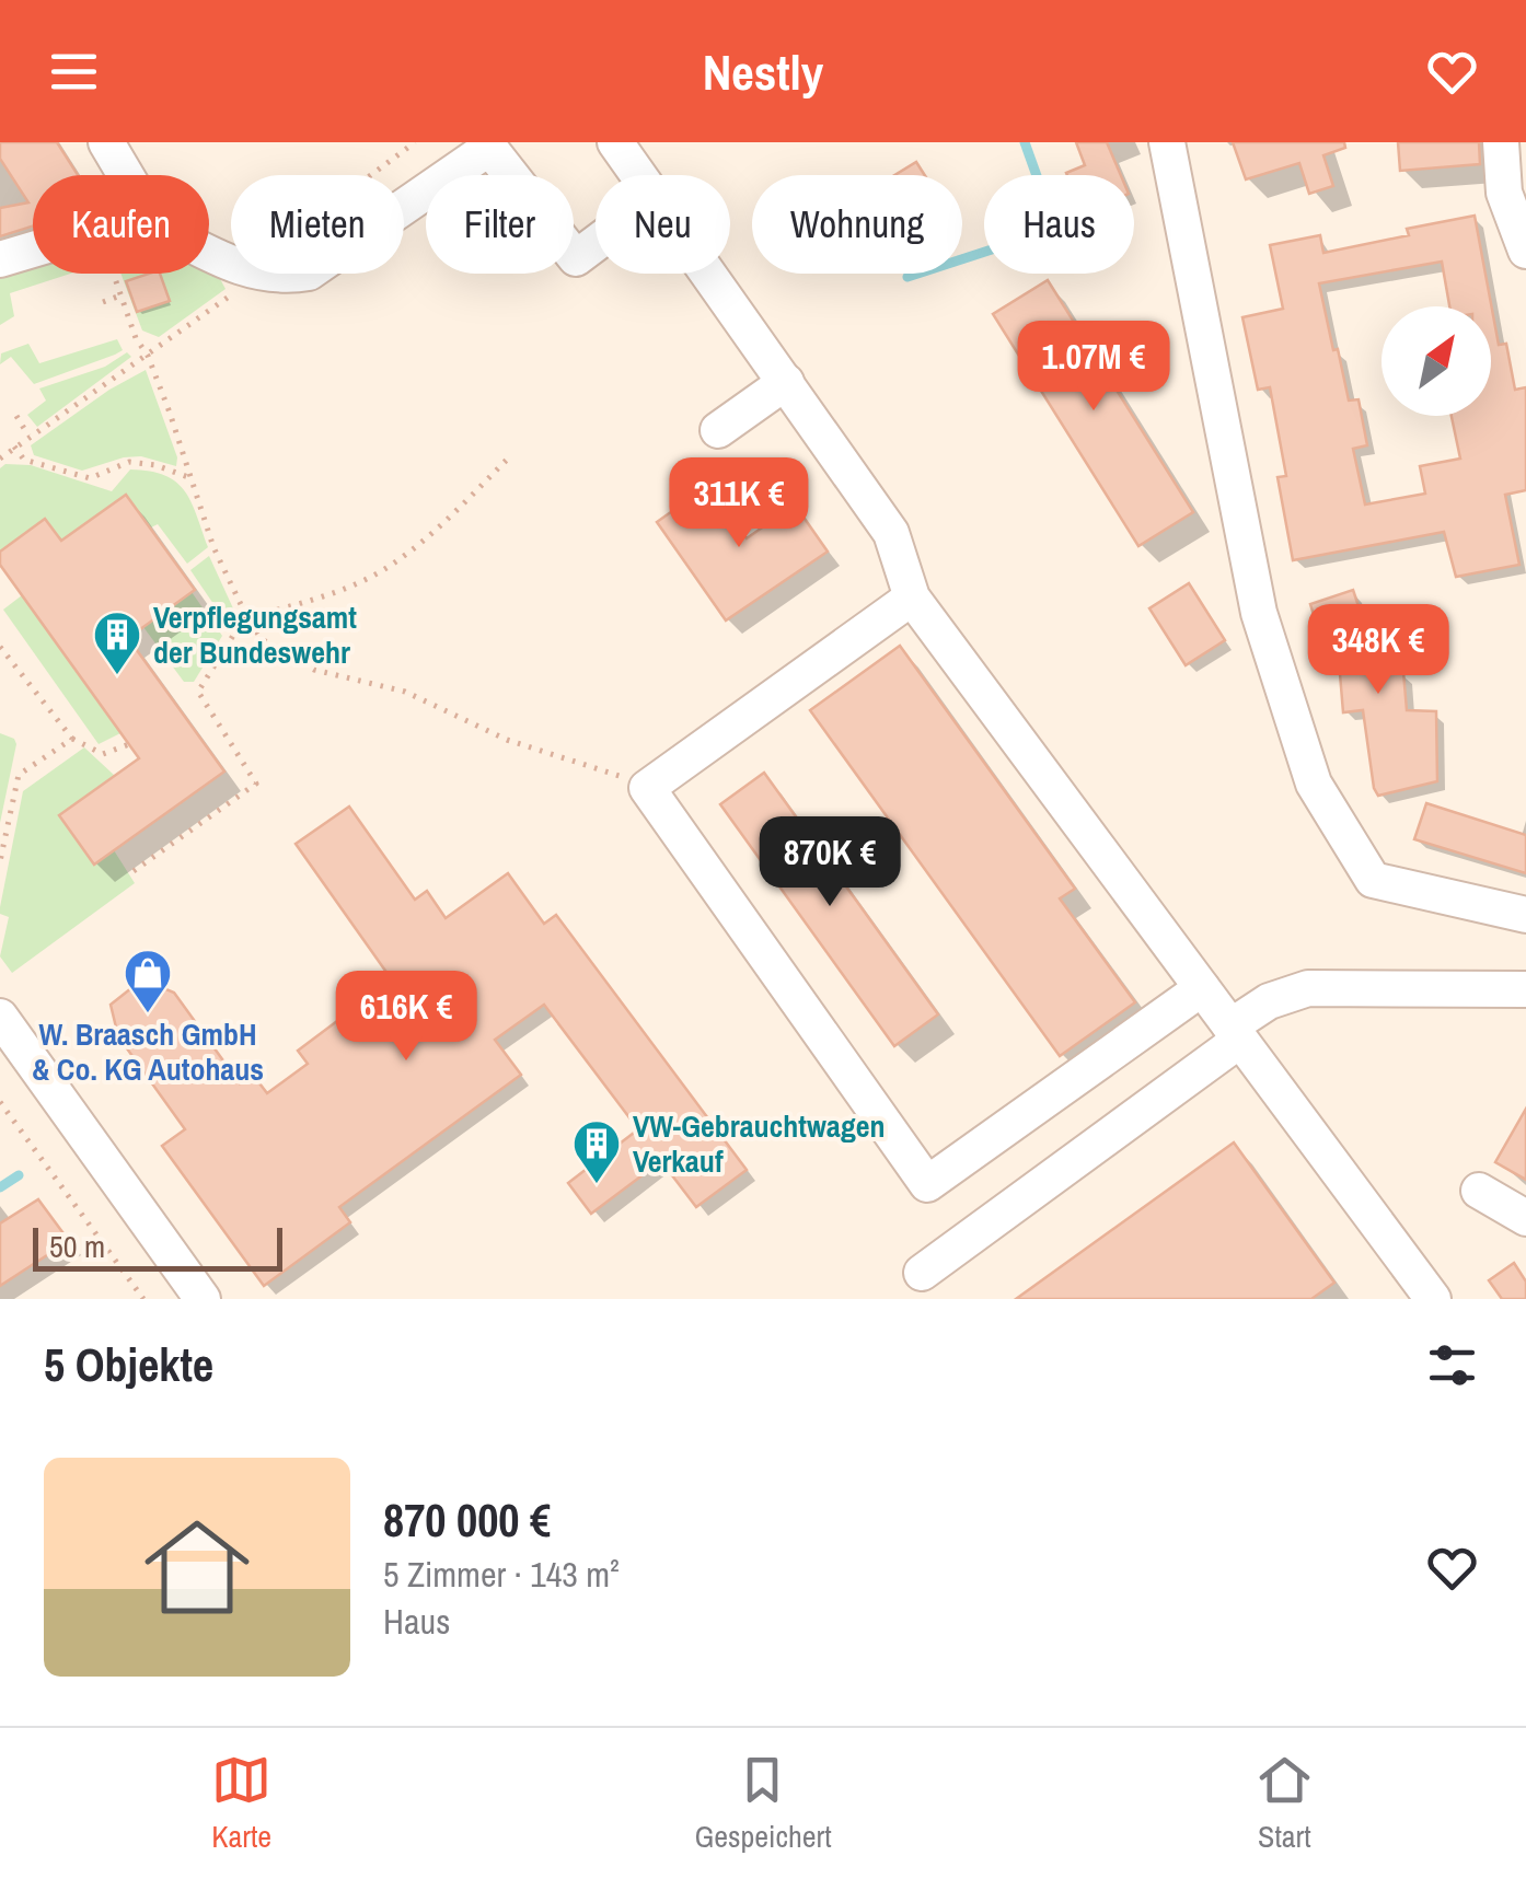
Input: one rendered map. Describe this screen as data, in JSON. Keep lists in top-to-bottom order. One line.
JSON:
{"places":{"building":["Verpflegungsamt der Bundeswehr","VW-Gebrauchtwagen Verkauf"],"shop":["W. Braasch GmbH & Co. KG Autohaus"]},"scale_bar":"50 m","north":"top right","page":{"header":"Nestly","chip":["Kaufen","Mieten","Filter","Neu","Wohnung","Haus"],"price":["1.07M €","311K €","348K €","870K €","616K €"],"scale":"50 m","heading":"5 Objekte","list":[{"name":"870 000 €","note":"5 Zimmer · 143 m² · Haus"}],"tabs":["Karte","Gespeichert","Start"]}}
